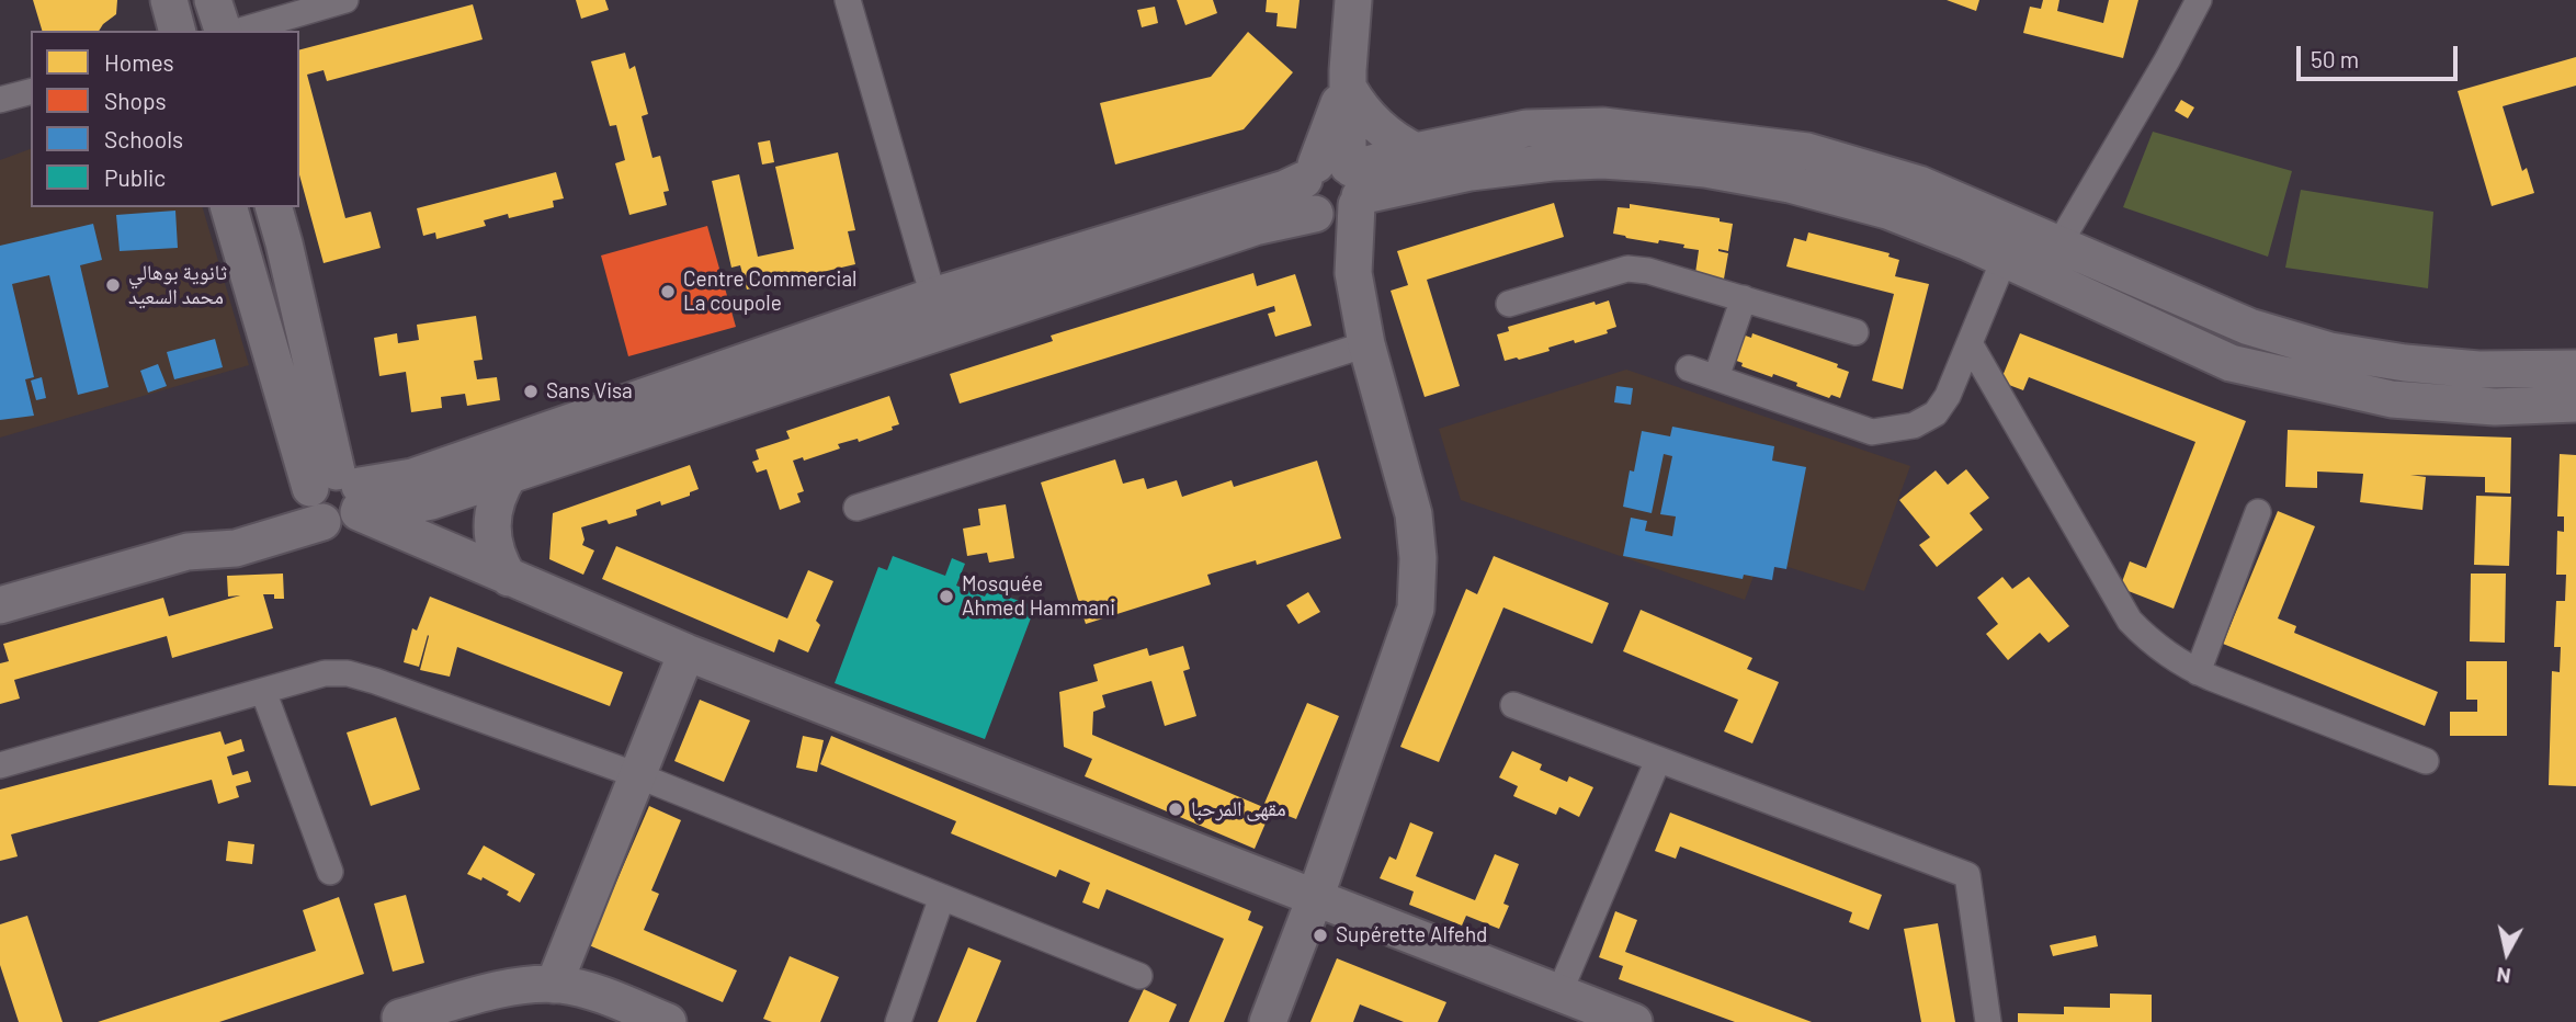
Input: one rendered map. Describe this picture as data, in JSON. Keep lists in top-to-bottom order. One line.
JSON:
{"places":["ثانوية بوهالي محمد السعيد","Centre Commercial La coupole","Sans Visa","Mosquée Ahmed Hammani","مقهى المرحبا","Supérette Alfehd"],"legend":["Homes","Shops","Schools","Public"],"scale_bar":"50 m","north":"bottom"}
